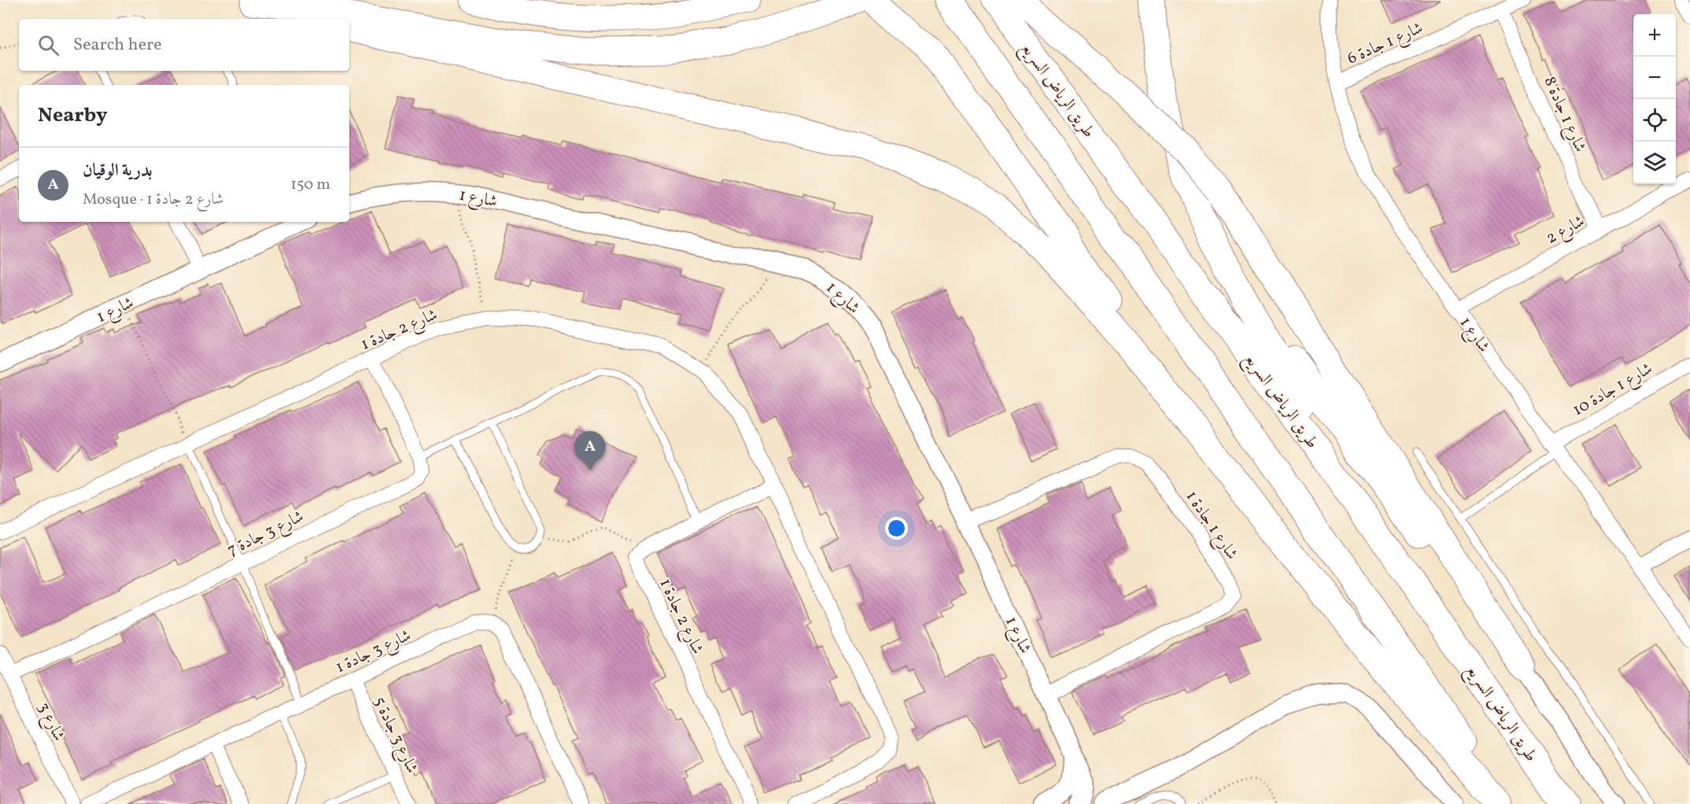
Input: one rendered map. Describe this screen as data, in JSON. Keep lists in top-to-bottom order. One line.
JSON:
{"streets":{"highway":["طريق الرياض السريع"],"street":["شارع 1 جادة 6","شارع 1 جادة 8","شارع 1","شارع 2","شارع 2 جادة 1","شارع 1 جادة 10","شارع 1 جادة 1","شارع 3 جادة 7","شارع 3 جادة 1","شارع 3","شارع 3 جادة 5"]},"crossings":[["شارع 1 جادة 6","شارع 1 جادة 8"],["شارع 1 جادة 6","شارع 1"],["شارع 1 جادة 8","شارع 2"],["شارع 1","شارع 2"],["شارع 1","شارع 1 جادة 10"],["شارع 1","شارع 1 جادة 1"],["شارع 2 جادة 1","شارع 3 جادة 7"],["شارع 3 جادة 7","شارع 3"],["شارع 3 جادة 1","شارع 3 جادة 5"]],"page":{"map_buttons":["+","−"],"search":"Search here","heading":"Nearby","list":[{"mark":"A","name":"بدرية الوقيان","note":"Mosque · شارع 2 جادة 1","value":"150 m"}],"pins":"A"}}
